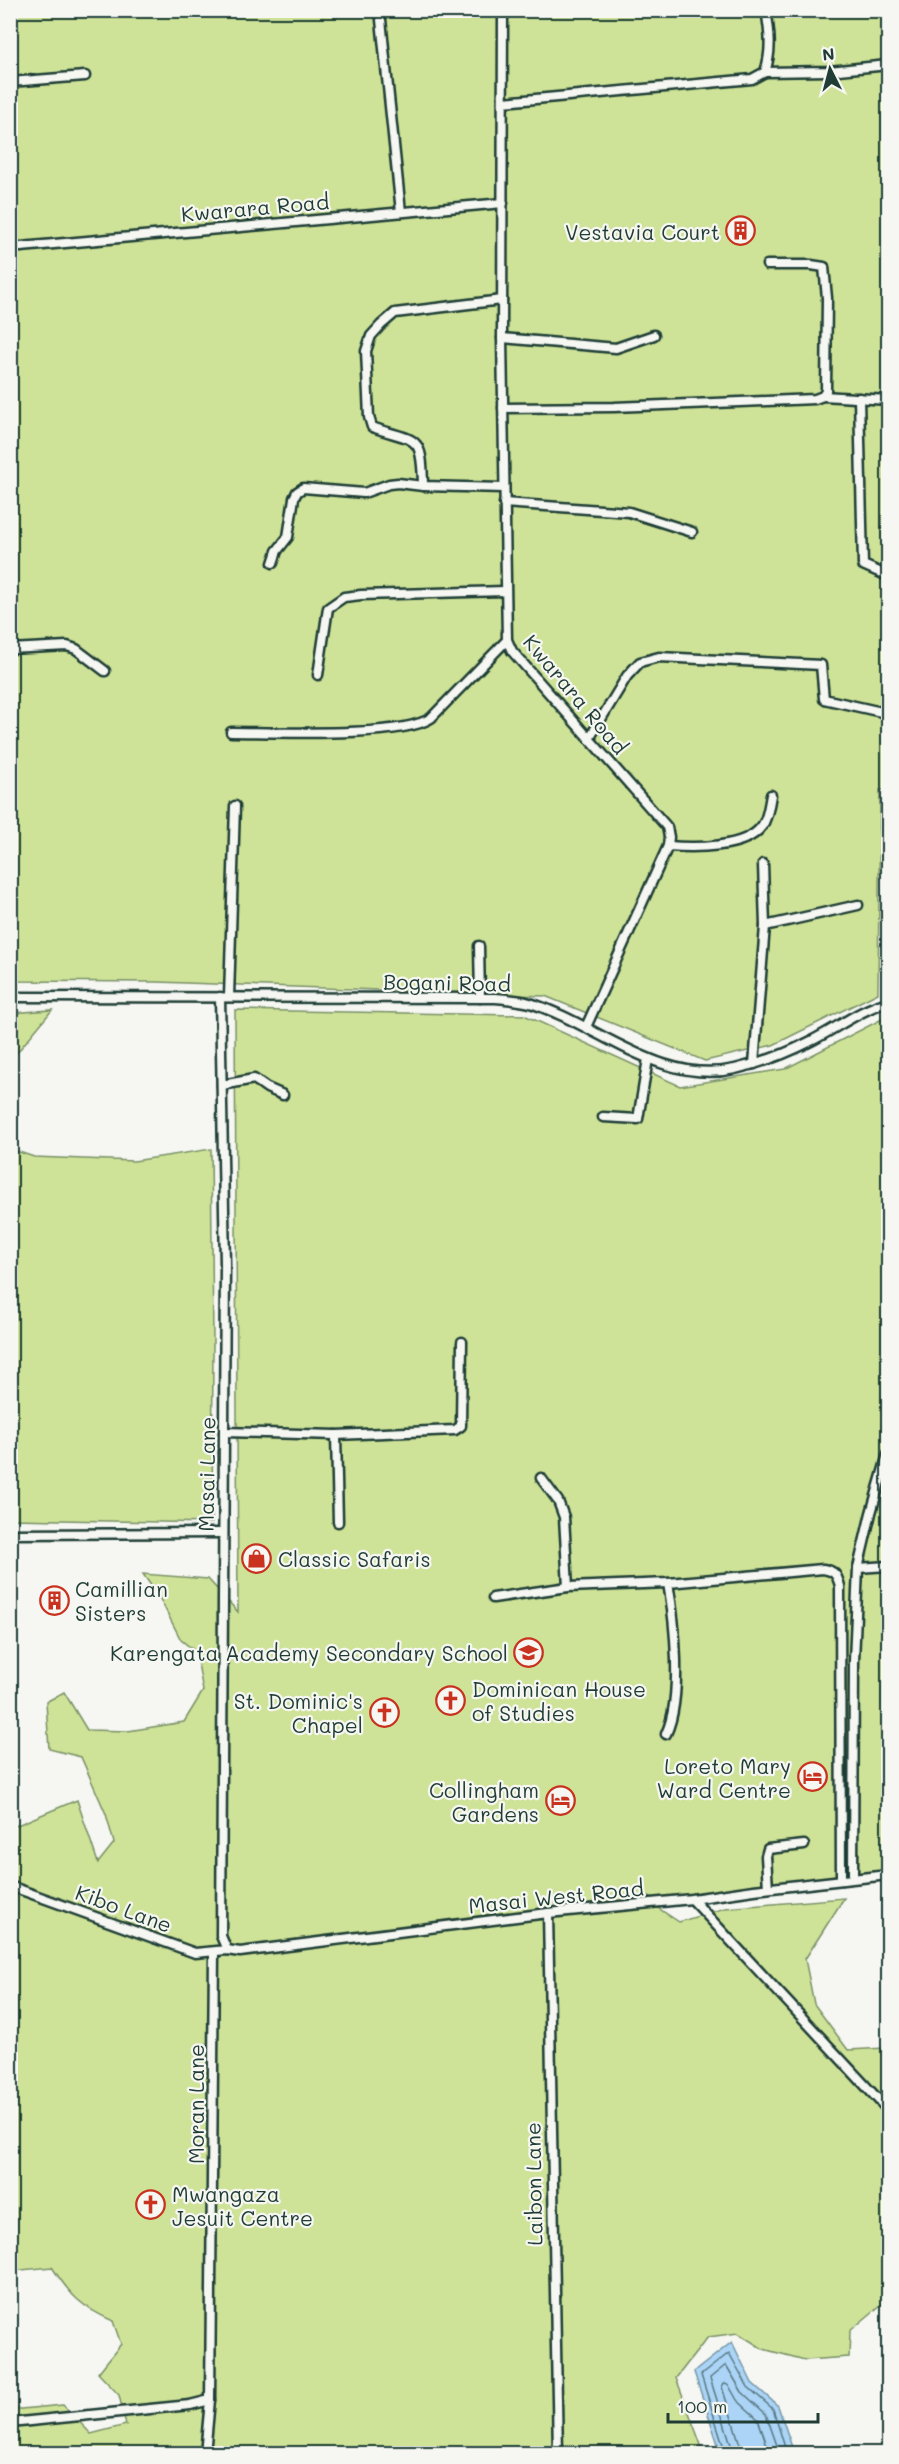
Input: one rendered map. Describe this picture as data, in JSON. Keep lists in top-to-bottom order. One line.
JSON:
{"streets":{"street":["Kwarara Road","Bogani Road","Masai Lane","Masai West Road","Kibo Lane","Moran Lane","Laibon Lane"]},"crossings":[["Bogani Road","Masai Lane"],["Masai Lane","Masai West Road"],["Masai Lane","Kibo Lane"],["Masai West Road","Kibo Lane"],["Masai West Road","Laibon Lane"],["Kibo Lane","Moran Lane"]],"places":{"building":["Vestavia Court","Camillian Sisters"],"shop":["Classic Safaris"],"school or university":["Karengata Academy Secondary School"],"church":["Dominican House of Studies","St. Dominic's Chapel","Mwangaza Jesuit Centre"],"hotel":["Loreto Mary Ward Centre","Collingham Gardens"]},"scale_bar":"100 m","north":"top"}
